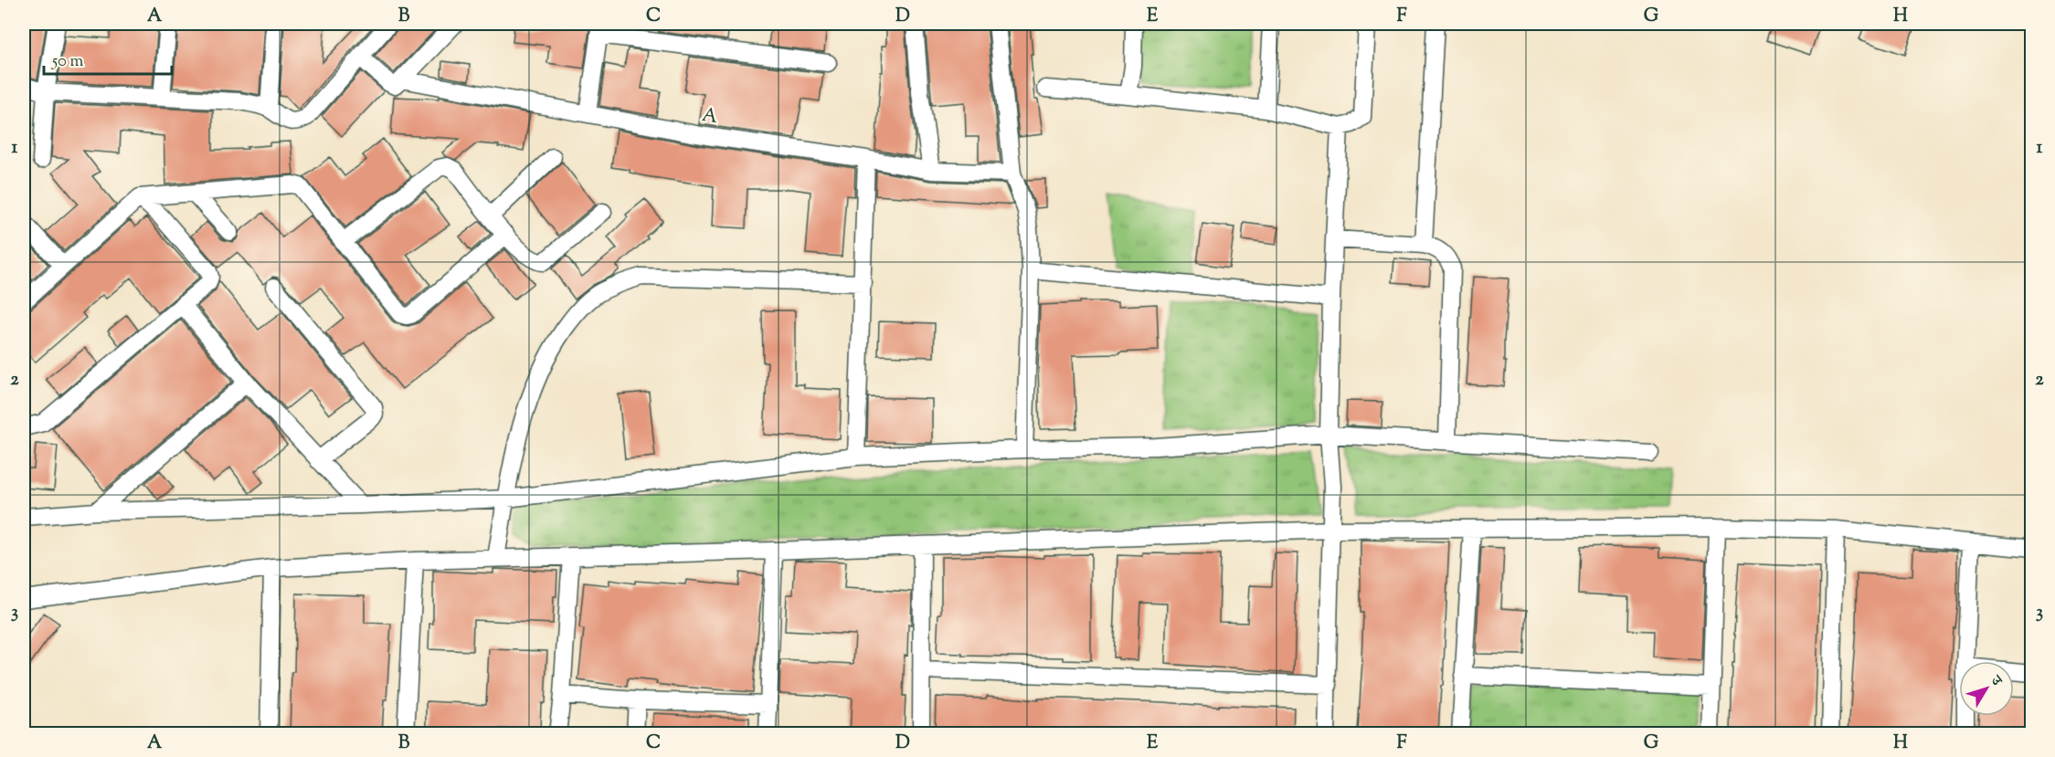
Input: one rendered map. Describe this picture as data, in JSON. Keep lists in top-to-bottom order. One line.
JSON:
{"streets":{"street":["A"]},"scale_bar":"50 m","north":"top right","grid":{"columns":["A","B","C","D","E","F","G","H"],"rows":["1","2","3"]}}
